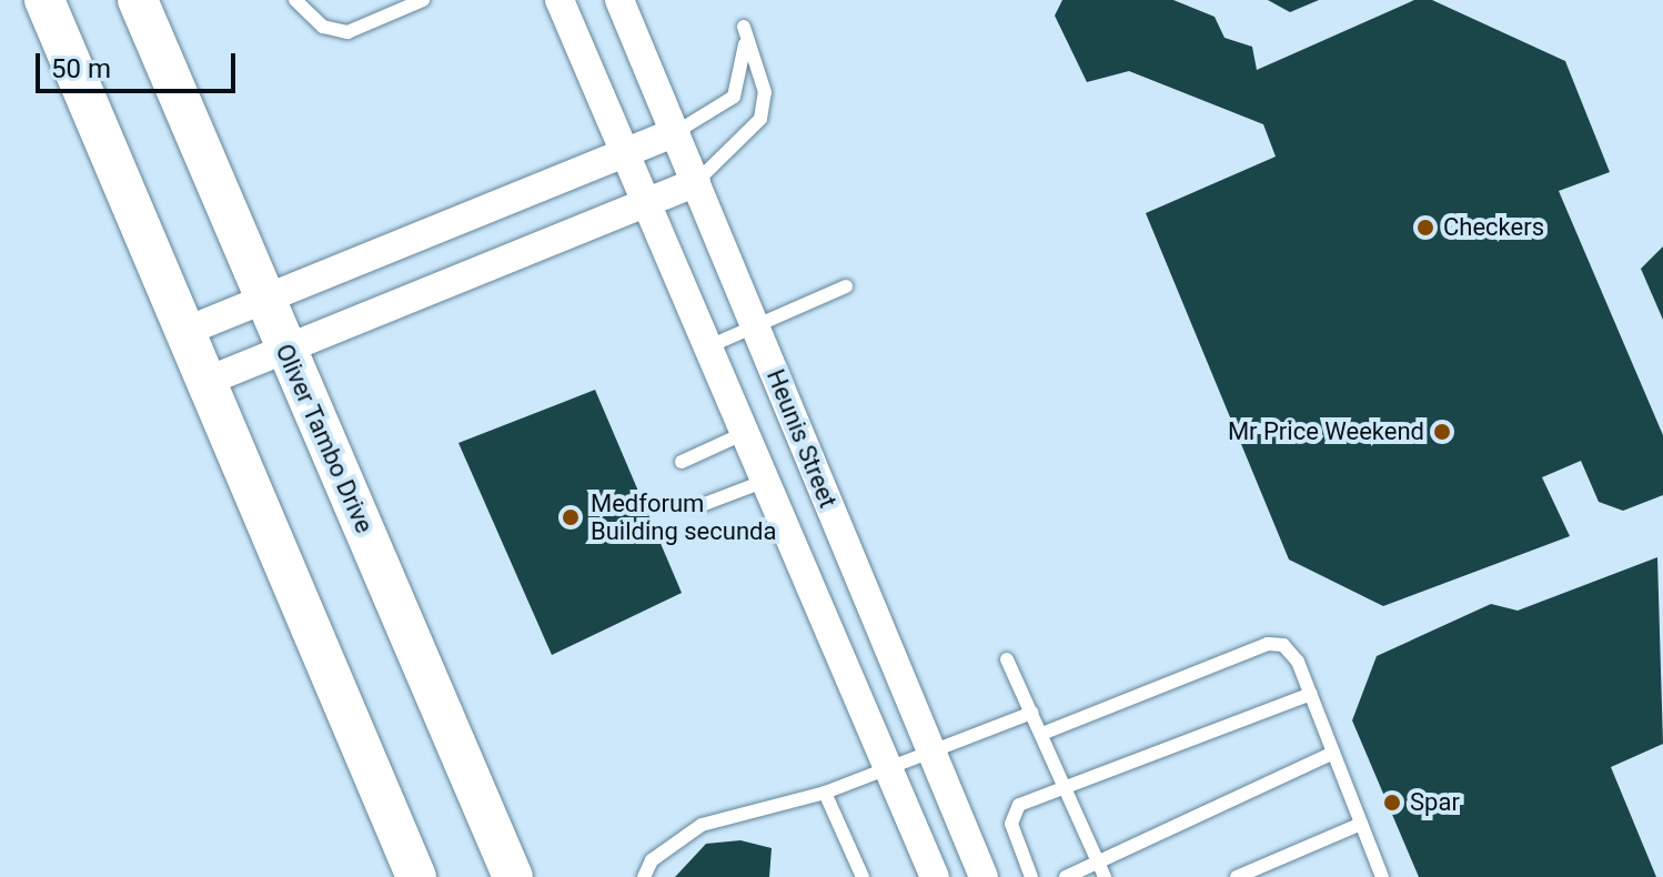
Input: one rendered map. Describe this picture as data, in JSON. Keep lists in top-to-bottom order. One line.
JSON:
{"streets":{"street":["Oliver Tambo Drive","Heunis Street"]},"places":["Checkers","Mr Price Weekend","Medforum Building secunda","Spar"],"scale_bar":"50 m"}
